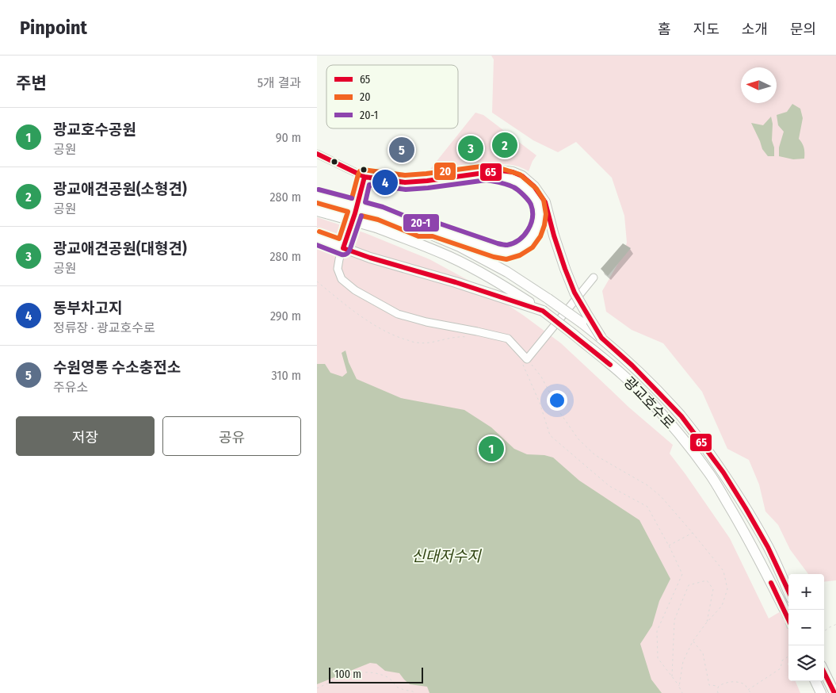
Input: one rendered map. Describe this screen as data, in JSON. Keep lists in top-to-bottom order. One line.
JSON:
{"streets":{"main road":["광교호수로"]},"water":["신대저수지"],"lines":["transit line 65","transit line 20","transit line 20-1"],"legend":["65","20","20-1"],"scale_bar":"100 m","north":"left","page":{"header":"Pinpoint","nav":["홈","지도","소개","문의"],"heading":["주변","5개 결과"],"list":[{"mark":"1","name":"광교호수공원","note":"공원","value":"90 m"},{"mark":"2","name":"광교애견공원(소형견)","note":"공원","value":"280 m"},{"mark":"3","name":"광교애견공원(대형견)","note":"공원","value":"280 m"},{"mark":"4","name":"동부차고지","note":"정류장 · 광교호수로","value":"290 m"},{"mark":"5","name":"수원영통 수소충전소","note":"주유소","value":"310 m"}],"pins":["2","3","5","4","1"],"buttons":["저장","공유"],"map_buttons":["+","−"],"scale":"100 m"}}
